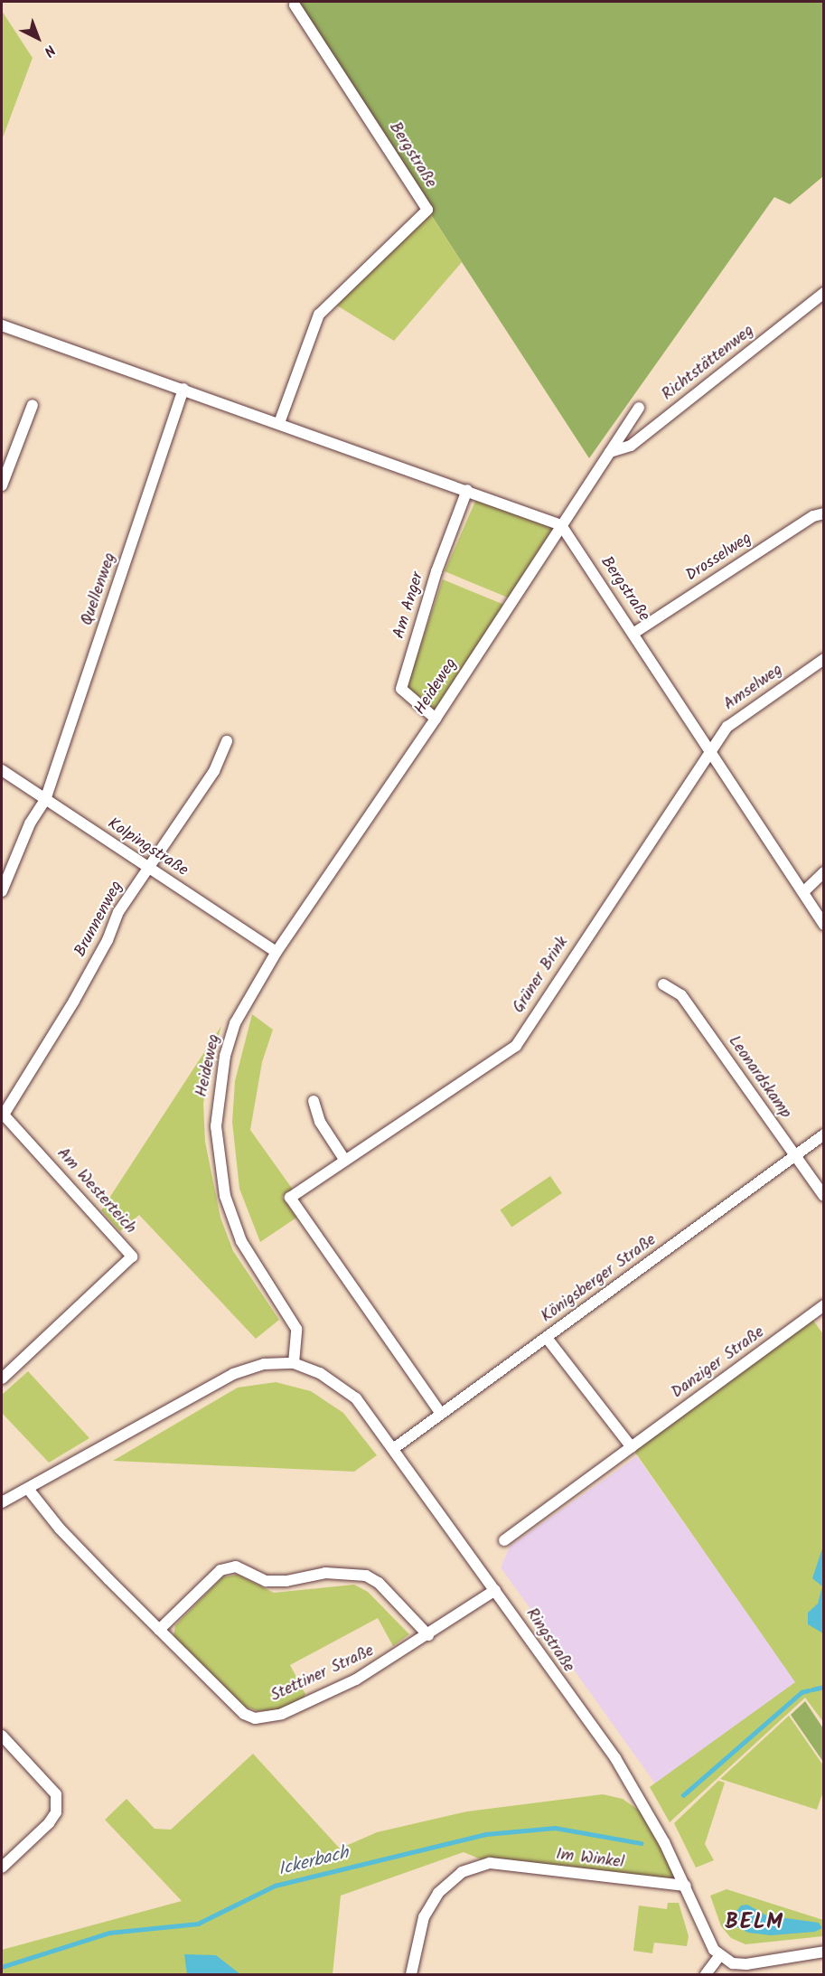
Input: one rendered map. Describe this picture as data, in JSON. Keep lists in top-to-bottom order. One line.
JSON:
{"streets":{"street":["Bergstraße","Richtstättenweg","Drosselweg","Quellenweg","Am Anger","Heideweg","Amselweg","Kolpingstraße","Brunnenweg","Grüner Brink","Leonardskamp","Am Westerteich","Königsberger Straße","Danziger Straße","Ringstraße","Stettiner Straße","Im Winkel"]},"crossings":[["Bergstraße","Drosselweg"],["Bergstraße","Heideweg"],["Bergstraße","Amselweg"],["Bergstraße","Grüner Brink"],["Quellenweg","Kolpingstraße"],["Am Anger","Heideweg"],["Heideweg","Kolpingstraße"],["Heideweg","Ringstraße"],["Amselweg","Grüner Brink"],["Kolpingstraße","Brunnenweg"],["Brunnenweg","Am Westerteich"],["Grüner Brink","Königsberger Straße"],["Leonardskamp","Königsberger Straße"],["Königsberger Straße","Ringstraße"],["Ringstraße","Stettiner Straße"],["Ringstraße","Im Winkel"]],"districts":["BELM"],"water":["Ickerbach"],"north":"bottom right"}
